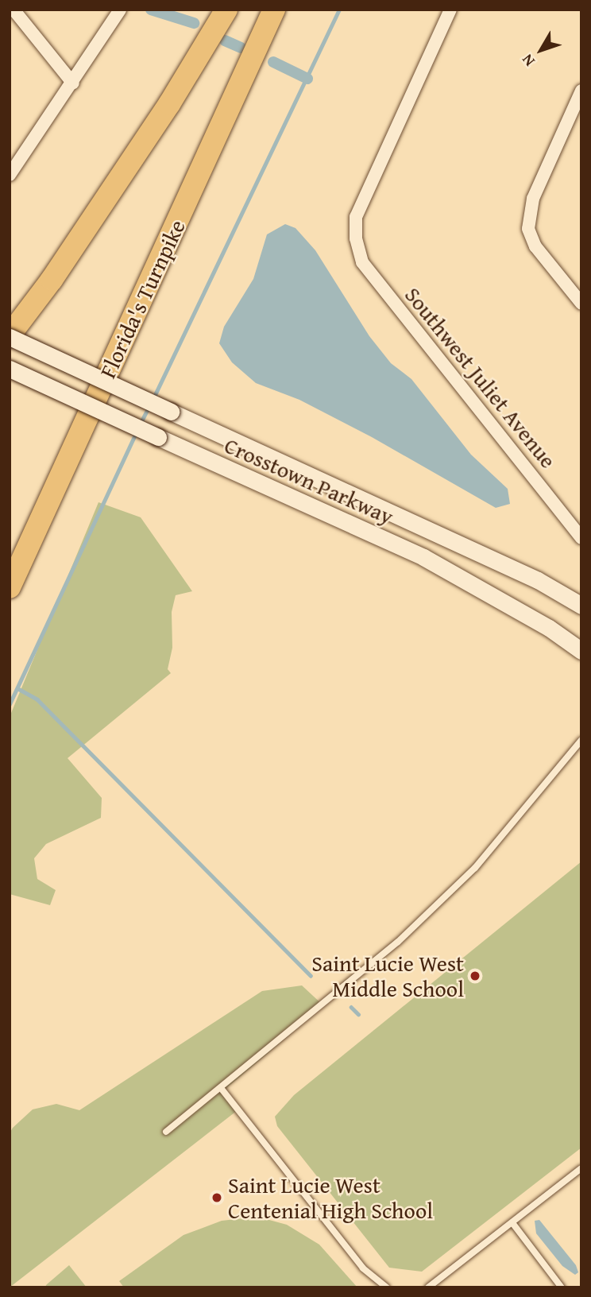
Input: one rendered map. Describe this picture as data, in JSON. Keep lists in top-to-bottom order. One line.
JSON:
{"streets":{"highway":["Florida's Turnpike"],"main road":["Crosstown Parkway"],"street":["Southwest Juliet Avenue"]},"places":["Saint Lucie West Middle School","Saint Lucie West Centenial High School"],"north":"bottom left"}
